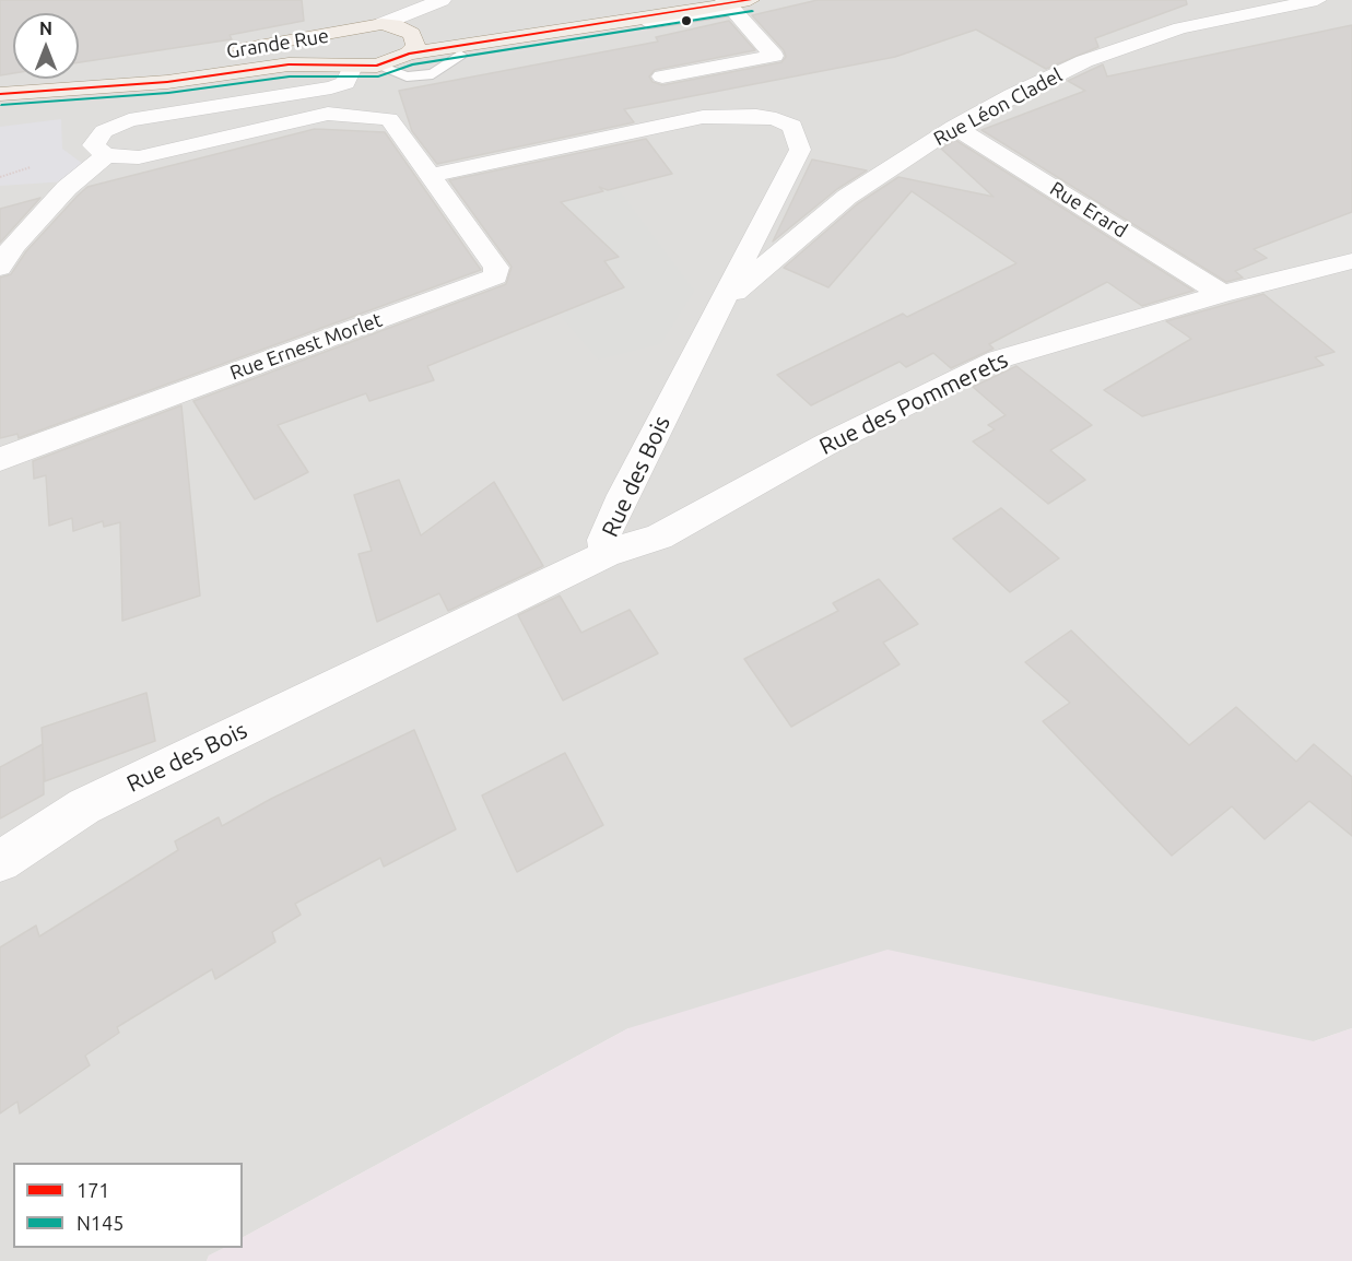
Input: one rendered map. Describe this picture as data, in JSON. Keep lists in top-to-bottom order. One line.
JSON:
{"streets":{"main road":["Grande Rue"],"street":["Rue Léon Cladel","Rue Erard","Rue Ernest Morlet","Rue des Pommerets","Rue des Bois"]},"crossings":[["Rue Léon Cladel","Rue Erard"],["Rue Léon Cladel","Rue des Bois"],["Rue Erard","Rue des Pommerets"],["Rue Ernest Morlet","Rue des Bois"],["Rue des Pommerets","Rue des Bois"]],"lines":["transit line 171","transit line N145"],"legend":["171","N145"],"north":"top"}
